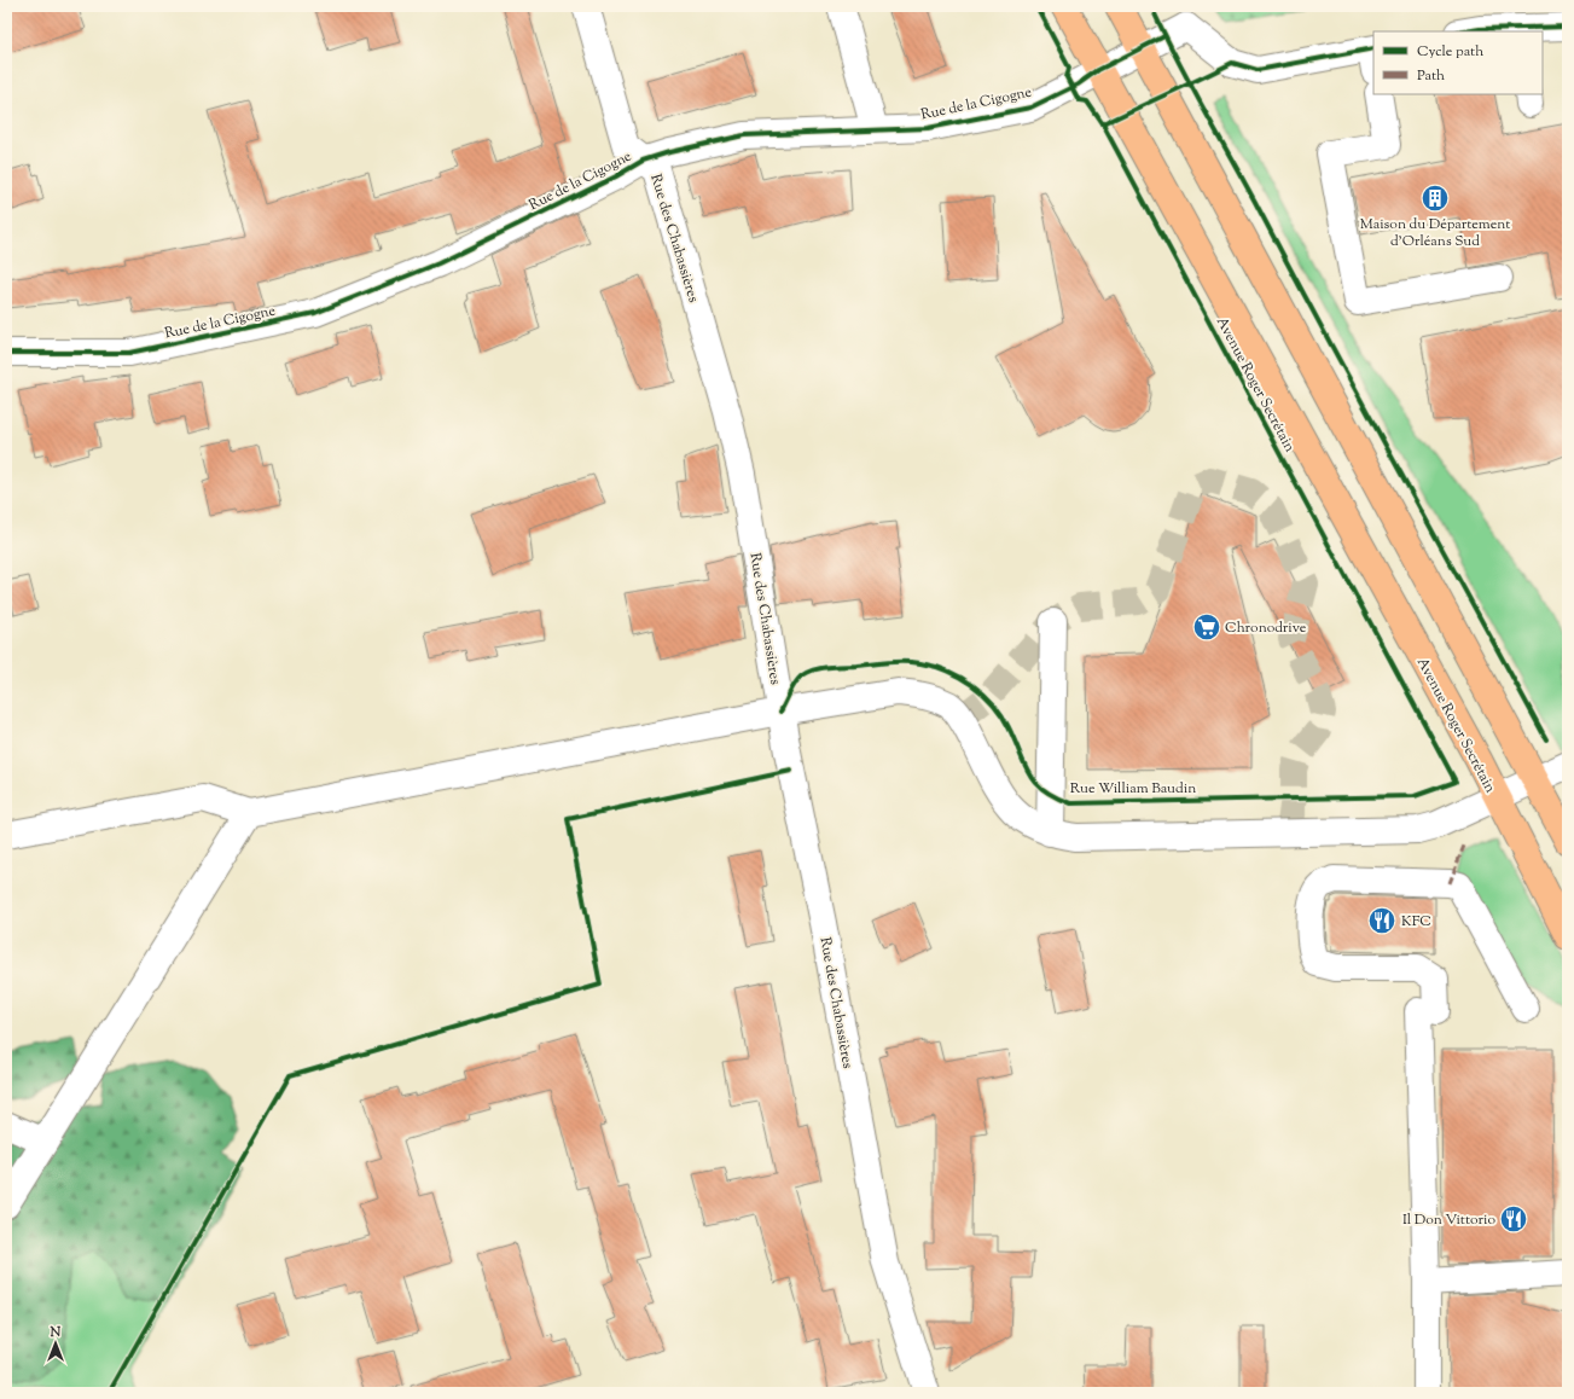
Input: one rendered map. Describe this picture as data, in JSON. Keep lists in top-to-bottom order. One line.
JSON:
{"streets":{"main road":["Avenue Roger Secrétain"],"street":["Rue de la Cigogne","Rue des Chabassières"],"cycle path":["Rue William Baudin"]},"crossings":[["Rue de la Cigogne","Rue des Chabassières"],["Rue de la Cigogne","Avenue Roger Secrétain"]],"places":{"building":["Maison du Département d’Orléans Sud"],"supermarket":["Chronodrive"],"restaurant":["KFC","Il Don Vittorio"]},"legend":["Cycle path","Path"],"north":"top"}
